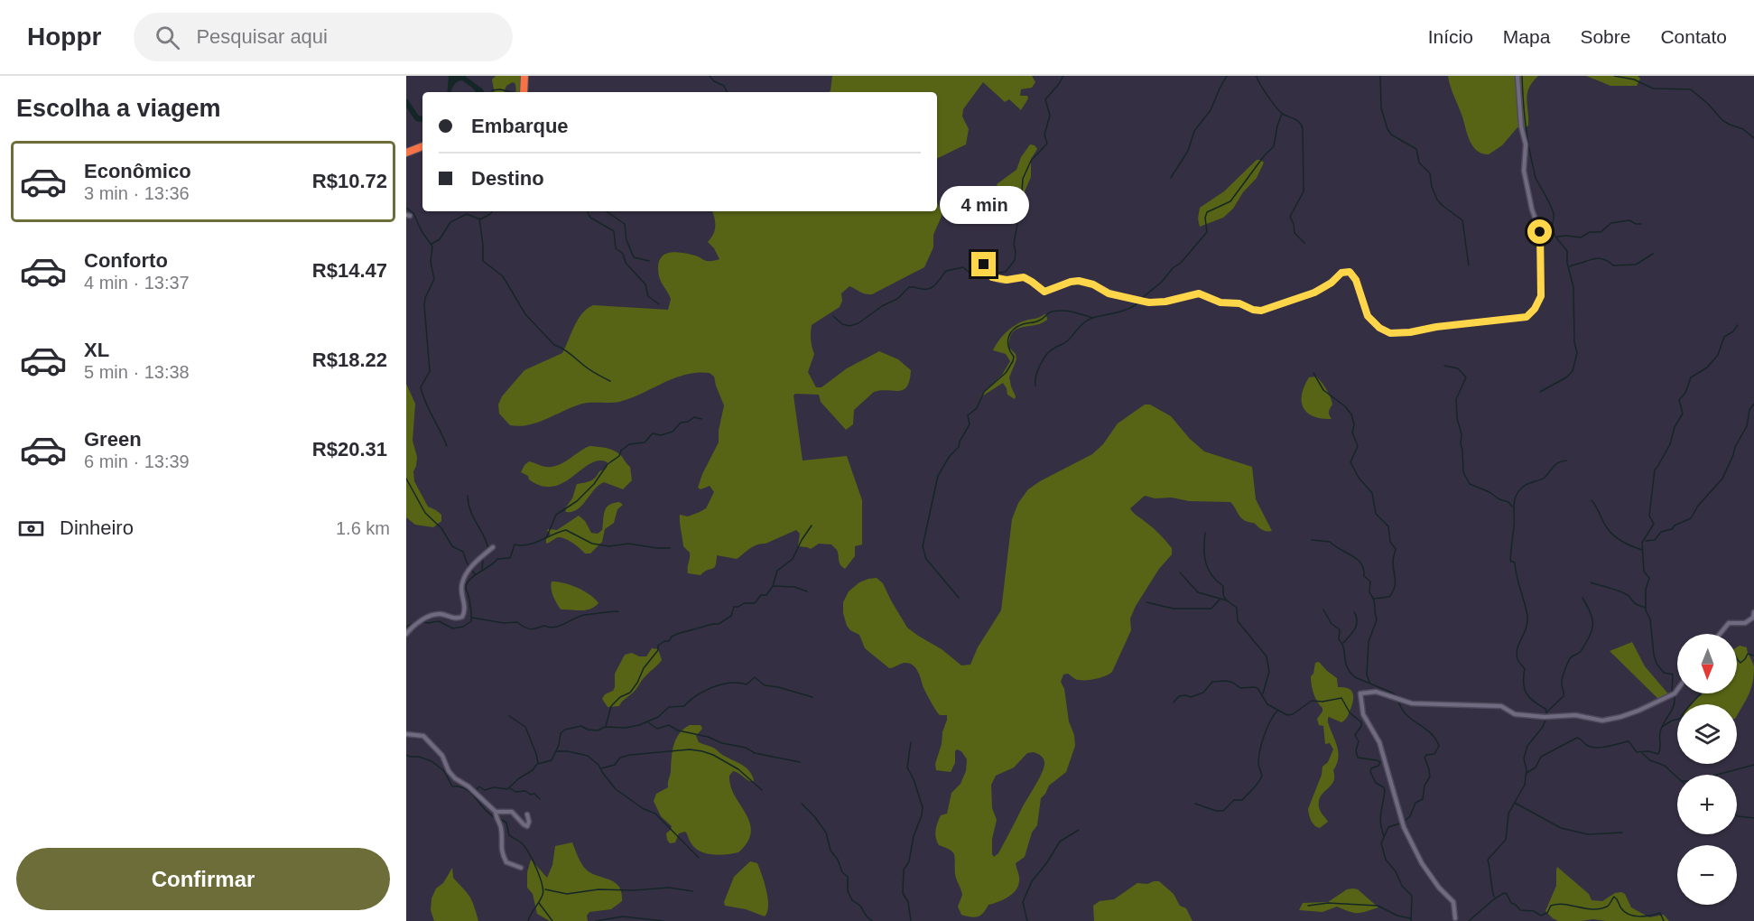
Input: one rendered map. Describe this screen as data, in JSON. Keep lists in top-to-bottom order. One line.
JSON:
{"north":"bottom","page":{"header":"Hoppr","search":"Pesquisar aqui","nav":["Início","Mapa","Sobre","Contato"],"heading":"Escolha a viagem","banner":["Embarque","Destino"],"list":[{"name":"Econômico","note":"3 min · 13:36","value":"R$10.72"},{"name":"Conforto","note":"4 min · 13:37","value":"R$14.47"},{"name":"XL","note":"5 min · 13:38","value":"R$18.22"},{"name":"Green","note":"6 min · 13:39","value":"R$20.31"}],"bubble":"4 min","pay":["Dinheiro","1.6 km"],"map_buttons":["+","−"],"buttons":"Confirmar"}}
